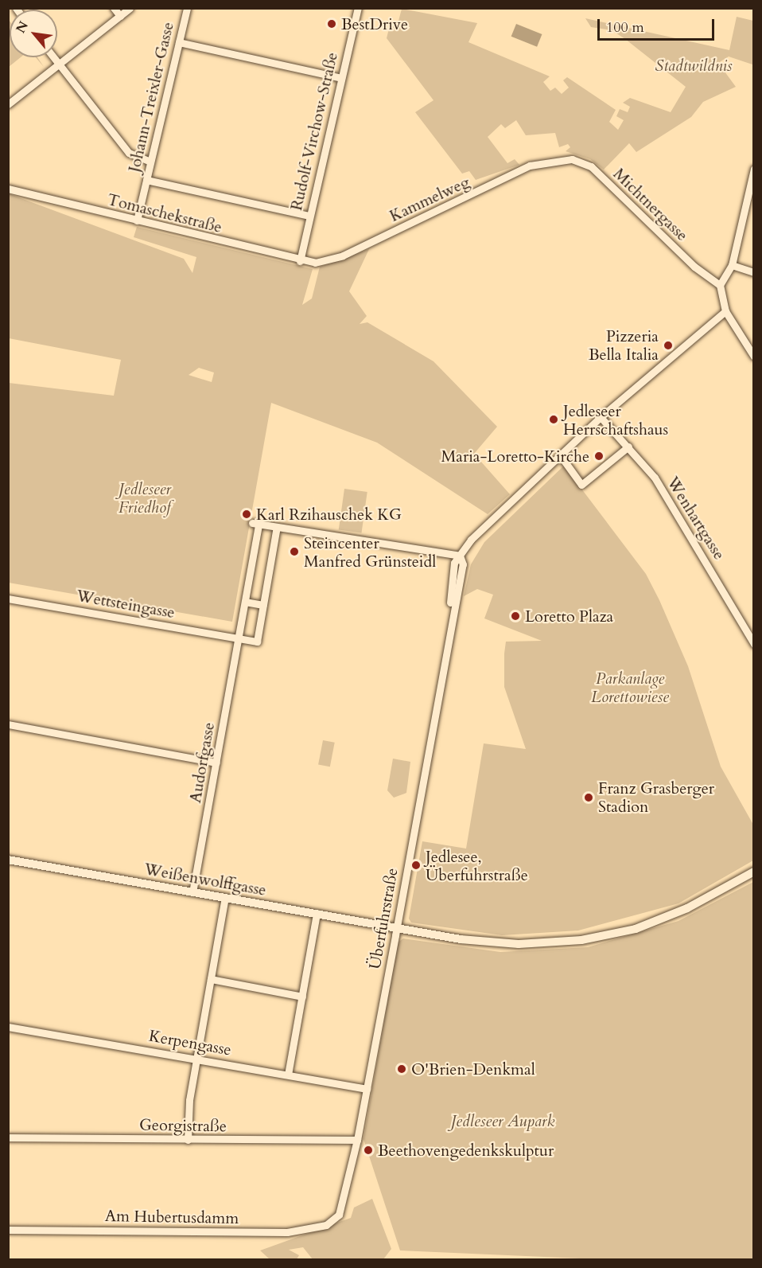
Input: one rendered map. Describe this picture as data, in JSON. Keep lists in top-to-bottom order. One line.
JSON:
{"streets":{"street":["Johann-Treixler-Gasse","Rudolf-Virchow-Straße","Kammelweg","Michtnergasse","Tomaschekstraße","Wenhartgasse","Wettsteingasse","Audorfgasse","Weißenwolffgasse","Überfuhrstraße","Kerpengasse","Georgistraße","Am Hubertusdamm"]},"crossings":[["Johann-Treixler-Gasse","Tomaschekstraße"],["Rudolf-Virchow-Straße","Tomaschekstraße"],["Kammelweg","Michtnergasse"],["Kammelweg","Tomaschekstraße"],["Wettsteingasse","Audorfgasse"],["Audorfgasse","Weißenwolffgasse"],["Weißenwolffgasse","Überfuhrstraße"],["Überfuhrstraße","Kerpengasse"],["Überfuhrstraße","Georgistraße"],["Überfuhrstraße","Am Hubertusdamm"]],"parks":["Stadtwildnis","Jedleseer Friedhof","Parkanlage Lorettowiese","Jedleseer Aupark"],"places":["BestDrive","Pizzeria Bella Italia","Jedleseer Herrschaftshaus","Maria-Loretto-Kirche","Karl Rzihauschek KG","Steincenter Manfred Grünsteidl","Loretto Plaza","Franz Grasberger Stadion","Jedlesee, Überfuhrstraße","O'Brien-Denkmal","Beethovengedenkskulptur"],"scale_bar":"100 m","north":"top left"}
